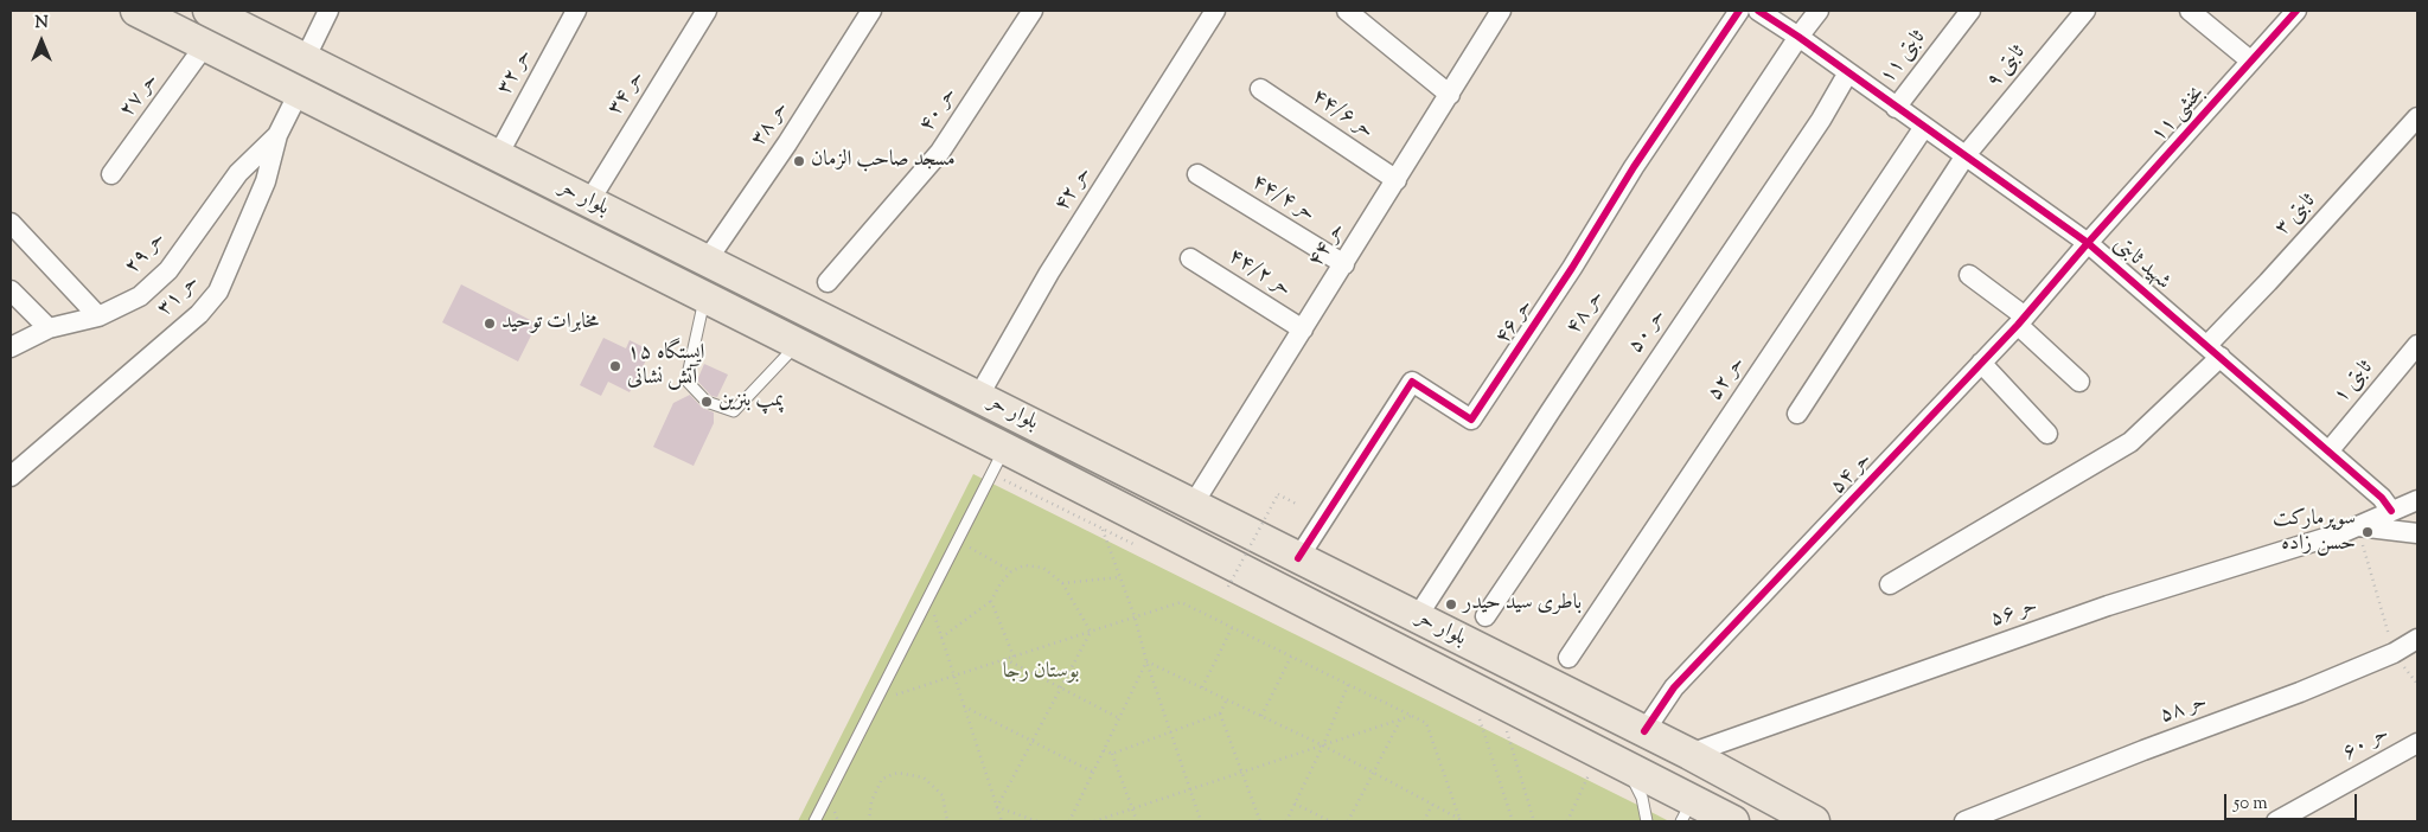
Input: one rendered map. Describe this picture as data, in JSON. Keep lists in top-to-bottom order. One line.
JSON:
{"streets":{"main road":["بلوار حر"],"street":["ثابتی ۱۱","ثابتی ۹","حر ۳۲","حر ۳۴","حر ۲۷","حر ۴۰","حر ۴۴/۶","بخشی ۱۱","حر ۳۸","حر ۴۲","حر ۴۴/۴","ثابتی ۳","حر ۴۴","حر ۲۹","شهید ثابتی","حر ۴۴/۲","حر ۳۱","حر ۴۸","حر ۴۶","حر ۵۰","حر ۵۲","ثابتی ۱","حر ۵۴","حر ۵۶","حر ۵۸","حر ۶۰"]},"crossings":[["ثابتی ۱۱","شهید ثابتی"],["ثابتی ۹","شهید ثابتی"],["حر ۳۲","بلوار حر"],["حر ۳۴","بلوار حر"],["حر ۲۷","بلوار حر"],["حر ۴۴/۶","حر ۴۴"],["بخشی ۱۱","شهید ثابتی"],["بخشی ۱۱","حر ۵۴"],["حر ۳۸","بلوار حر"],["حر ۴۲","بلوار حر"],["بلوار حر","حر ۴۴"],["بلوار حر","حر ۳۱"],["بلوار حر","حر ۴۸"],["بلوار حر","حر ۴۶"],["بلوار حر","حر ۵۴"],["بلوار حر","حر ۵۶"],["حر ۴۴/۴","حر ۴۴"],["ثابتی ۳","شهید ثابتی"],["حر ۴۴","حر ۴۴/۲"],["حر ۲۹","حر ۳۱"],["شهید ثابتی","حر ۴۸"],["شهید ثابتی","حر ۵۰"],["شهید ثابتی","حر ۵۲"],["شهید ثابتی","ثابتی ۱"],["شهید ثابتی","حر ۵۴"],["شهید ثابتی","حر ۵۶"]],"parks":["بوستان رجا"],"places":["مسجد صاحب الزمان","مخابرات توحید","ایستگاه ۱۵ آتش نشانی","پمپ بنزین","سوپرمارکت حسن زاده","باطری سید حیدر"],"scale_bar":"50 m","north":"top"}
